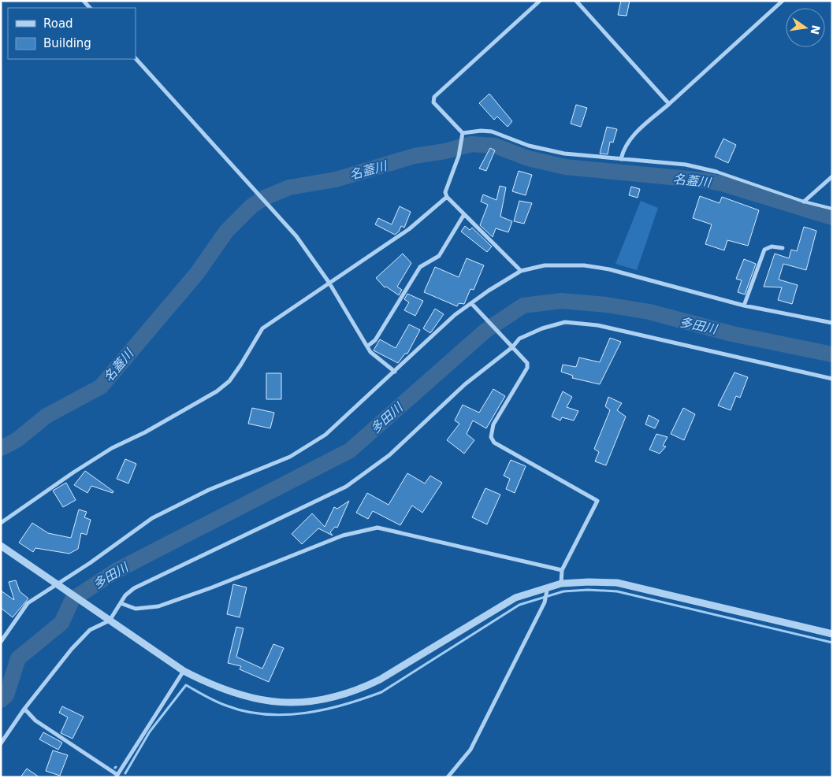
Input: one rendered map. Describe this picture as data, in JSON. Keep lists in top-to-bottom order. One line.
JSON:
{"water":["名蓋川","多田川"],"legend":["Road","Building"],"north":"right"}
